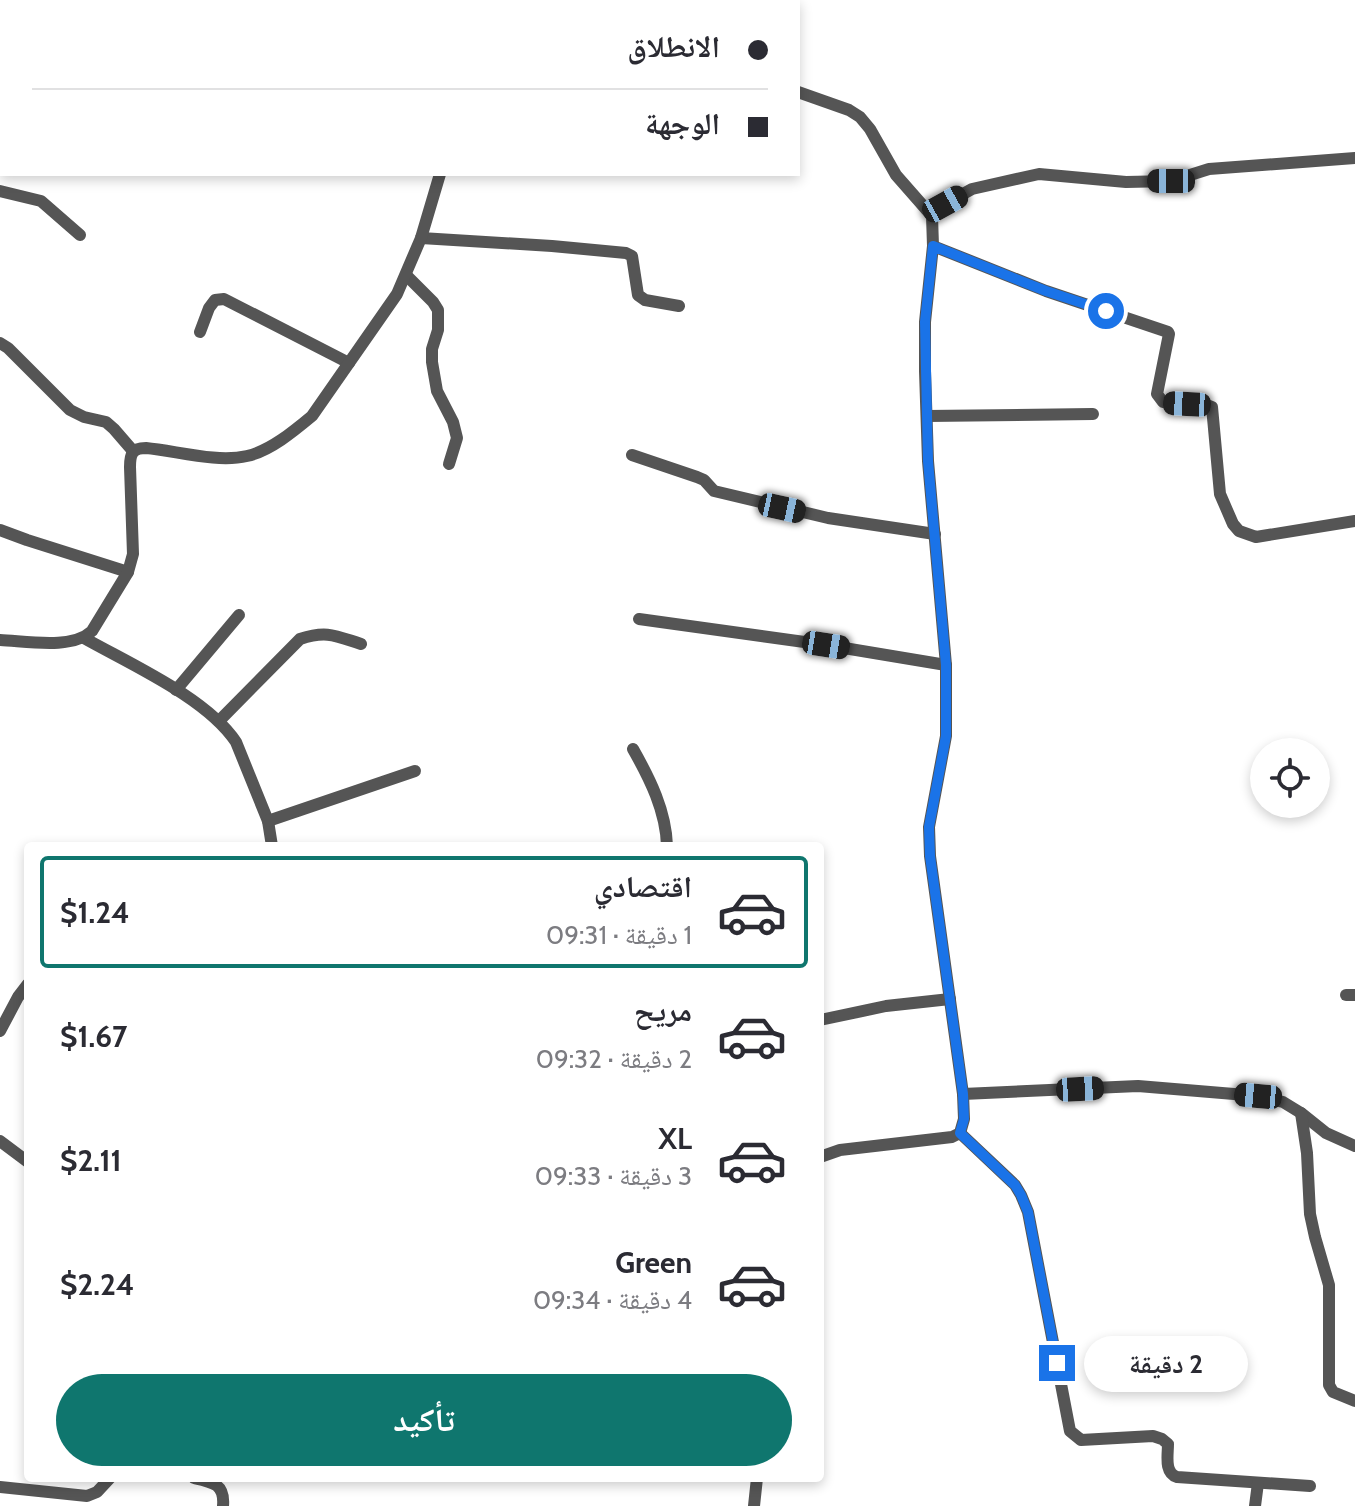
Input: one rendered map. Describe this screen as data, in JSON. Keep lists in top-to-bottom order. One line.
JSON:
{"page":{"banner":["الانطلاق","الوجهة"],"list":[{"name":"اقتصادي","note":"1 دقيقة · 09:31","value":"$1.24"},{"name":"مريح","note":"2 دقيقة · 09:32","value":"$1.67"},{"name":"XL","note":"3 دقيقة · 09:33","value":"$2.11"},{"name":"Green","note":"4 دقيقة · 09:34","value":"$2.24"}],"bubble":"2 دقيقة","buttons":"تأكيد"}}
